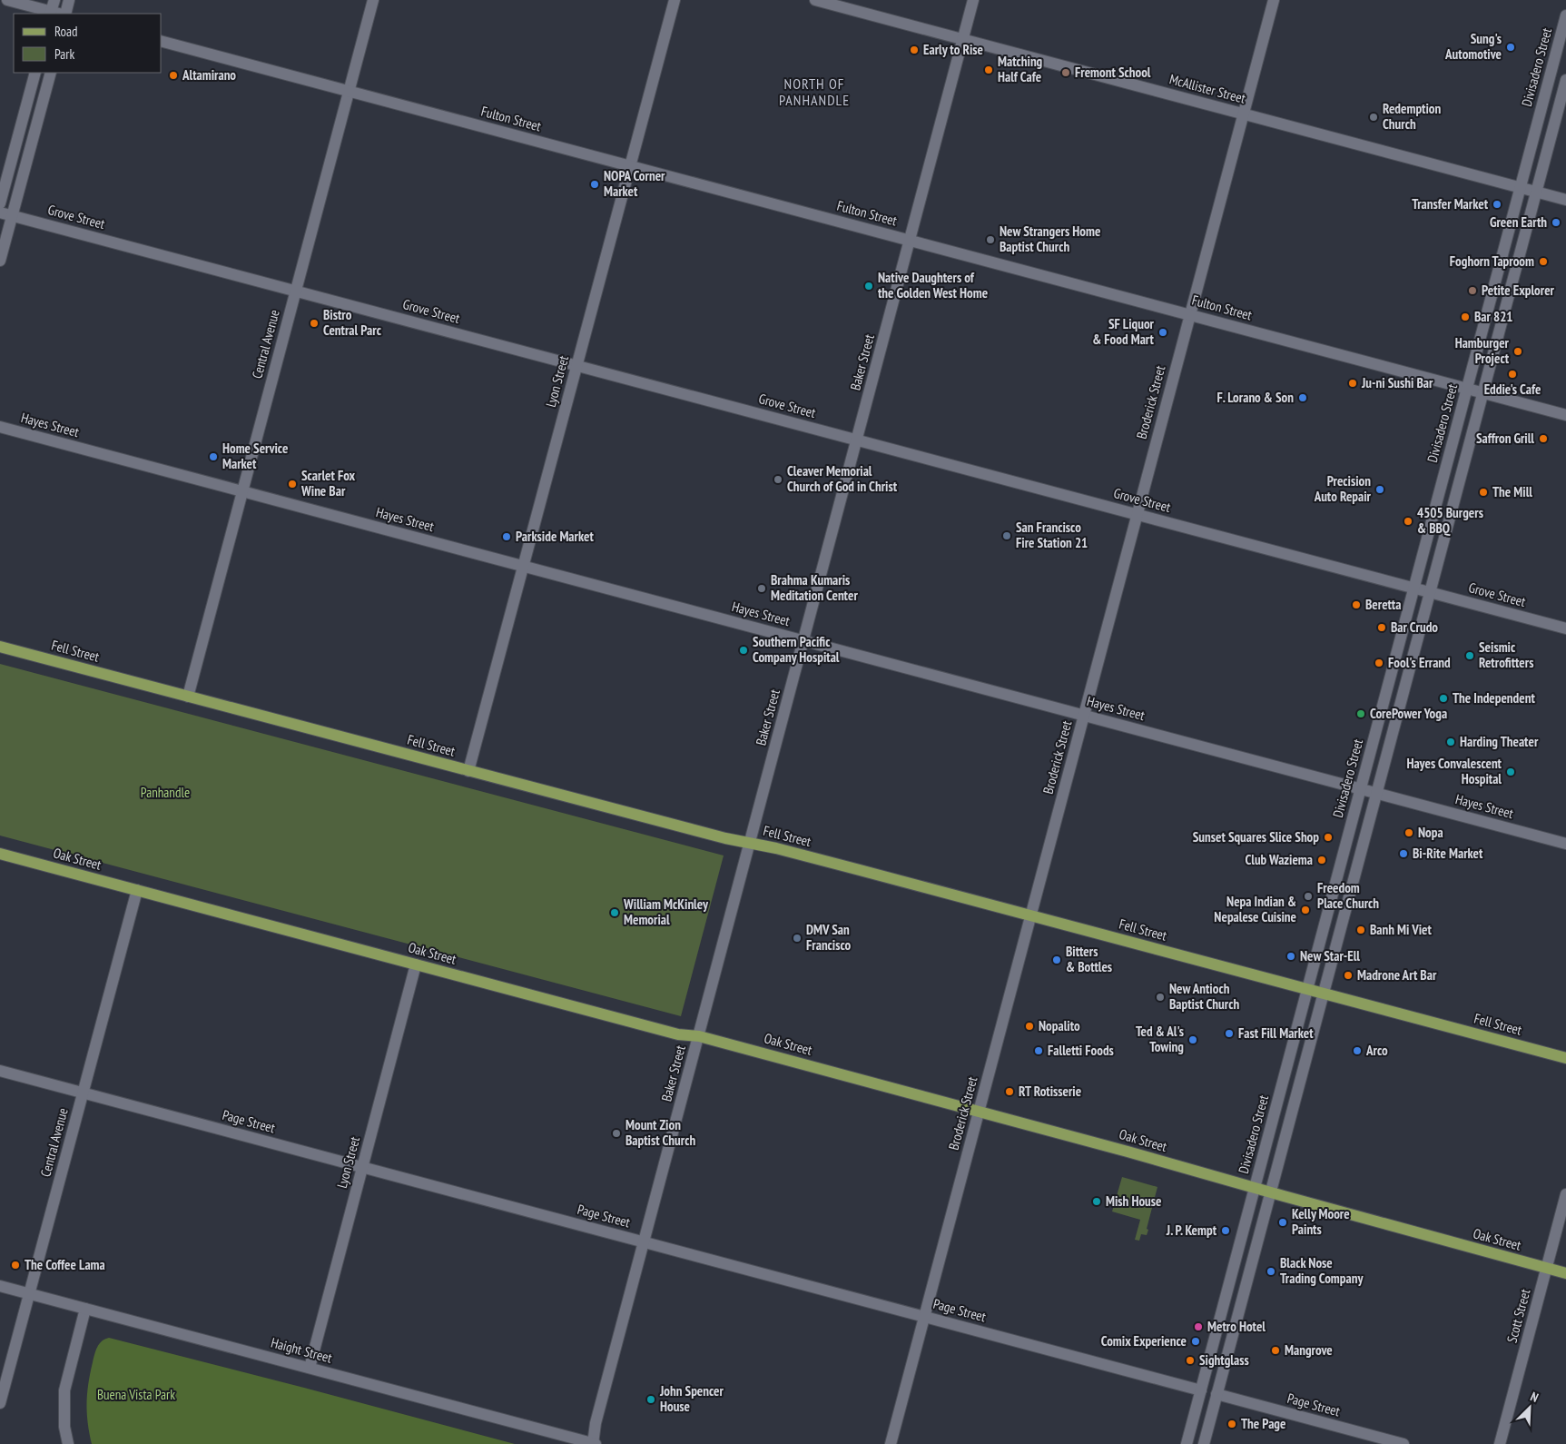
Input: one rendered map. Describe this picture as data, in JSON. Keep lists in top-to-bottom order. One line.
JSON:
{"streets":{"main road":["Fell Street","Oak Street"],"street":["Divisadero Street","McAllister Street","Fulton Street","Grove Street","Central Avenue","Baker Street","Lyon Street","Broderick Street","Hayes Street","Page Street","Scott Street","Haight Street"]},"crossings":[["Divisadero Street","McAllister Street"],["Divisadero Street","Fulton Street"],["Divisadero Street","Grove Street"],["Divisadero Street","Hayes Street"],["Divisadero Street","Fell Street"],["Divisadero Street","Oak Street"],["Divisadero Street","Page Street"],["McAllister Street","Baker Street"],["McAllister Street","Broderick Street"],["Fulton Street","Central Avenue"],["Fulton Street","Baker Street"],["Fulton Street","Lyon Street"],["Fulton Street","Broderick Street"],["Grove Street","Central Avenue"],["Grove Street","Baker Street"],["Grove Street","Lyon Street"],["Grove Street","Broderick Street"],["Central Avenue","Hayes Street"],["Central Avenue","Fell Street"],["Central Avenue","Oak Street"],["Central Avenue","Page Street"],["Central Avenue","Haight Street"],["Baker Street","Hayes Street"],["Baker Street","Fell Street"],["Baker Street","Oak Street"],["Baker Street","Page Street"],["Baker Street","Haight Street"],["Lyon Street","Hayes Street"],["Lyon Street","Fell Street"],["Lyon Street","Oak Street"],["Lyon Street","Page Street"],["Lyon Street","Haight Street"],["Broderick Street","Hayes Street"],["Broderick Street","Fell Street"],["Broderick Street","Oak Street"],["Broderick Street","Page Street"],["Oak Street","Scott Street"]],"districts":["NORTH OF PANHANDLE"],"parks":["Panhandle","Buena Vista Park"],"places":["Sung's Automotive","Early to Rise","Matching Half Cafe","Fremont School","Altamirano","Redemption Church","NOPA Corner Market","Transfer Market","Green Earth","New Strangers Home Baptist Church","Foghorn Taproom","Native Daughters of the Golden West Home","Petite Explorer","Bar 821","Bistro Central Parc","SF Liquor & Food Mart","Hamburger Project","Eddie's Cafe","Ju-ni Sushi Bar","F. Lorano & Son","Saffron Grill","Home Service Market","Cleaver Memorial Church of God in Christ","Scarlet Fox Wine Bar","Precision Auto Repair","The Mill","4505 Burgers & BBQ","San Francisco Fire Station 21","Parkside Market","Brahma Kumaris Meditation Center","Beretta","Bar Crudo","Southern Pacific Company Hospital","Seismic Retrofitters","Fool's Errand","The Independent","CorePower Yoga","Harding Theater","Hayes Convalescent Hospital","Nopa","Sunset Squares Slice Shop","Bi-Rite Market","Club Waziema","Freedom Place Church","Nepa Indian & Nepalese Cuisine","William McKinley Memorial","Banh Mi Viet","DMV San Francisco","New Star-Ell","Bitters & Bottles","Madrone Art Bar","New Antioch Baptist Church","Nopalito","Fast Fill Market","Ted & Al's Towing","Falletti Foods","Arco","RT Rotisserie","Mount Zion Baptist Church","Mish House","Kelly Moore Paints","J. P. Kempt","The Coffee Lama","Black Nose Trading Company","Metro Hotel","Comix Experience","Mangrove","Sightglass","John Spencer House","The Page"],"legend":["Road","Park"],"north":"top right"}
